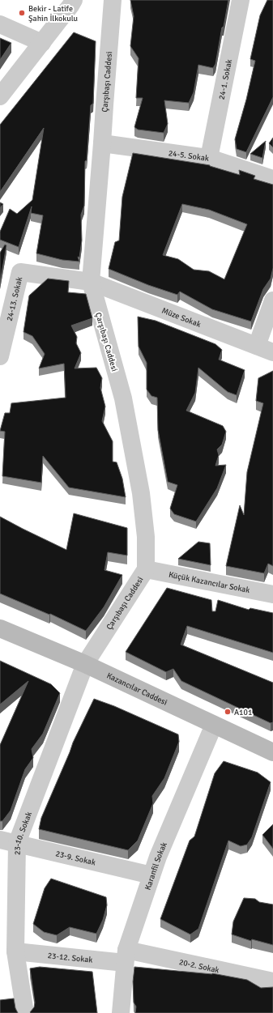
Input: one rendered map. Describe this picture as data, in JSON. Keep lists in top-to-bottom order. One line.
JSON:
{"streets":{"main road":["Kazancılar Caddesi"],"street":["24-1. Sokak","Çarşıbaşı Caddesi","24-5. Sokak","24-13. Sokak","Müze Sokak","Küçük Kazancılar Sokak","23-10. Sokak","23-9. Sokak","Karanfil Sokak","23-12. Sokak","20-2. Sokak"]},"crossings":[["24-1. Sokak","24-5. Sokak"],["Çarşıbaşı Caddesi","24-5. Sokak"],["Çarşıbaşı Caddesi","24-13. Sokak"],["Çarşıbaşı Caddesi","Müze Sokak"],["Çarşıbaşı Caddesi","Küçük Kazancılar Sokak"],["Çarşıbaşı Caddesi","Kazancılar Caddesi"],["Çarşıbaşı Caddesi","23-10. Sokak"],["24-13. Sokak","Müze Sokak"],["Kazancılar Caddesi","23-10. Sokak"],["Kazancılar Caddesi","Karanfil Sokak"],["23-10. Sokak","23-9. Sokak"],["23-10. Sokak","23-12. Sokak"],["23-9. Sokak","Karanfil Sokak"],["Karanfil Sokak","23-12. Sokak"],["Karanfil Sokak","20-2. Sokak"],["23-12. Sokak","20-2. Sokak"]],"places":["Bekir - Latife Şahin İlkokulu","A101"]}
